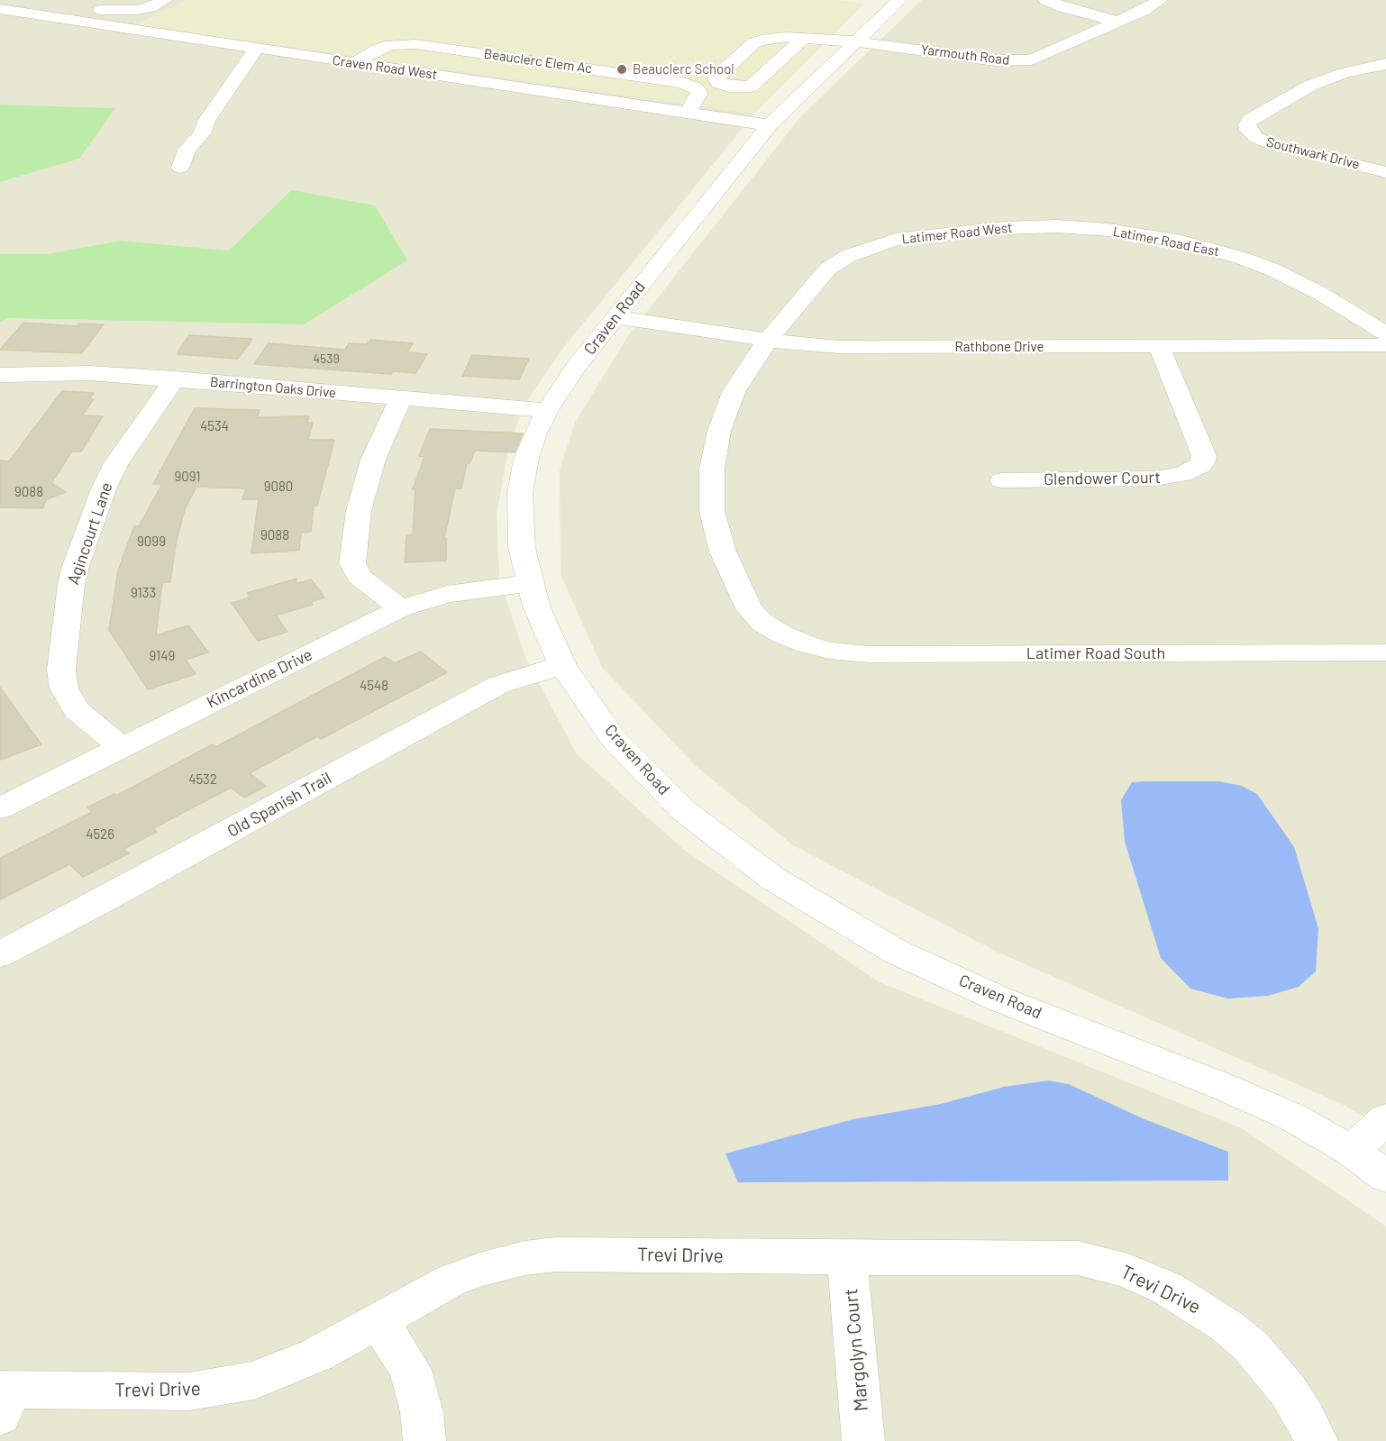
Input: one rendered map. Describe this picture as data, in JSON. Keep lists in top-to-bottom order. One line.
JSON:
{"streets":{"street":["Yarmouth Road","Beauclerc Elem Ac","Craven Road West","Southwark Drive","Latimer Road West","Latimer Road East","Craven Road","Rathbone Drive","Barrington Oaks Drive","Glendower Court","Agincourt Lane","Latimer Road South","Kincardine Drive","Old Spanish Trail","Trevi Drive","Margolyn Court"]},"crossings":[["Yarmouth Road","Craven Road"],["Beauclerc Elem Ac","Craven Road West"],["Craven Road West","Craven Road"],["Latimer Road West","Latimer Road East"],["Latimer Road West","Rathbone Drive"],["Latimer Road West","Latimer Road South"],["Craven Road","Rathbone Drive"],["Craven Road","Barrington Oaks Drive"],["Craven Road","Kincardine Drive"],["Craven Road","Old Spanish Trail"],["Rathbone Drive","Glendower Court"],["Barrington Oaks Drive","Agincourt Lane"],["Agincourt Lane","Kincardine Drive"],["Trevi Drive","Margolyn Court"]],"places":["Beauclerc School"],"house_numbers":["4539","4534","9091","9080","9088","9088","9099","9133","9149","4548","4532","4526"]}
